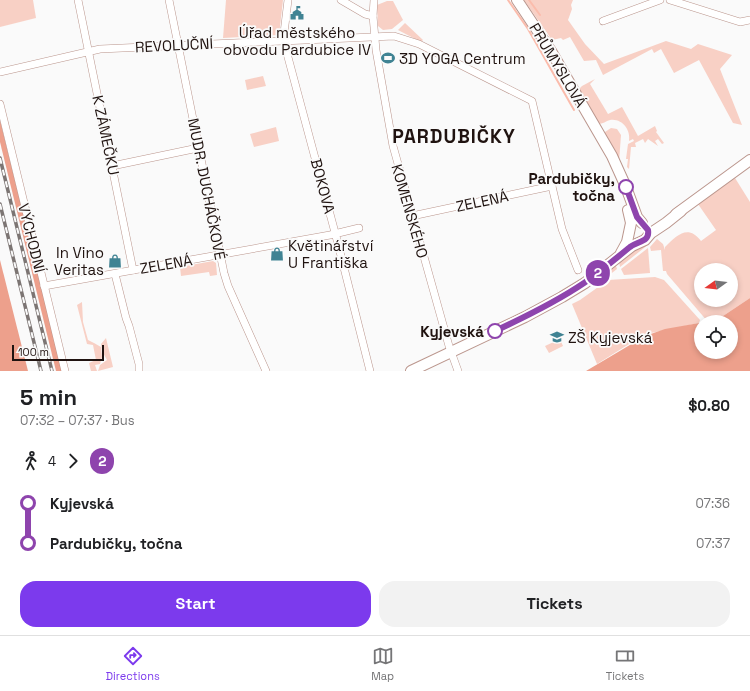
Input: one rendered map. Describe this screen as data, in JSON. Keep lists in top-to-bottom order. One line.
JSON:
{"streets":{"street":["REVOLUČNÍ","PRŮMYSLOVÁ","K ZÁMEČKU","BOKOVA","MUDR. DUCHÁČKOVÉ","ZELENÁ","KOMENSKÉHO","VÝCHODNÍ"]},"crossings":[["REVOLUČNÍ","K ZÁMEČKU"],["REVOLUČNÍ","BOKOVA"],["REVOLUČNÍ","MUDR. DUCHÁČKOVÉ"],["REVOLUČNÍ","ZELENÁ"],["REVOLUČNÍ","KOMENSKÉHO"],["K ZÁMEČKU","ZELENÁ"],["BOKOVA","ZELENÁ"],["MUDR. DUCHÁČKOVÉ","ZELENÁ"],["ZELENÁ","KOMENSKÉHO"],["ZELENÁ","VÝCHODNÍ"]],"districts":["PARDUBIČKY"],"places":{"public building":["Úřad městského obvodu Pardubice IV"],"sports":["3D YOGA Centrum"],"other":["Pardubičky, točna","Kyjevská"],"shop":["Květinářství U Františka","In Vino Veritas"],"school or university":["ZŠ Kyjevská"]},"lines":["bus line 2"],"scale_bar":"100 m","north":"left","page":{"on_map":"2","scale":"100 m","heading":["5 min","07:32 – 07:37 · Bus","$0.80"],"legs":["4","2"],"list":[{"name":"Kyjevská","value":"07:36"},{"name":"Pardubičky, točna","value":"07:37"}],"buttons":["Start","Tickets"],"tabs":["Directions","Map","Tickets"]}}
